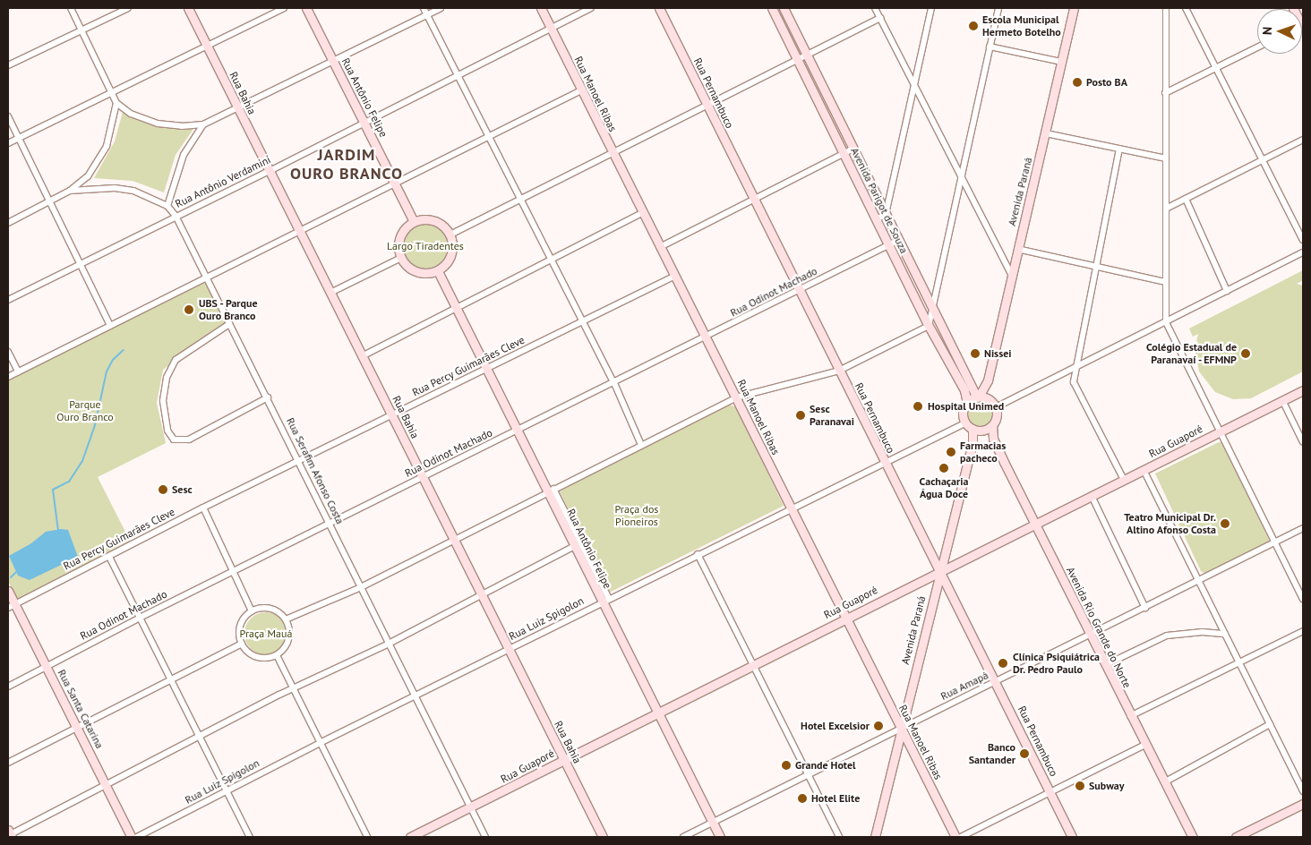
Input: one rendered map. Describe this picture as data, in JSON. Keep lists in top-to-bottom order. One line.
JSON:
{"streets":{"street":["Rua Bahia","Rua Pernambuco","Rua Manoel Ribas","Rua Antônio Felipe","Rua Antônio Verdamini","Avenida Paraná","Avenida Parigot de Souza","Rua Odinot Machado","Rua Percy Guimarães Cleve","Rua Guaporé","Rua Serafim Afonso Costa","Rua Luiz Spigolon","Avenida Rio Grande do Norte","Rua Amapá","Rua Santa Catarina"]},"crossings":[["Rua Bahia","Rua Antônio Verdamini"],["Rua Bahia","Rua Odinot Machado"],["Rua Bahia","Rua Percy Guimarães Cleve"],["Rua Bahia","Rua Guaporé"],["Rua Bahia","Rua Luiz Spigolon"],["Rua Pernambuco","Avenida Paraná"],["Rua Pernambuco","Rua Odinot Machado"],["Rua Pernambuco","Rua Guaporé"],["Rua Pernambuco","Rua Luiz Spigolon"],["Rua Pernambuco","Rua Amapá"],["Rua Manoel Ribas","Rua Antônio Verdamini"],["Rua Manoel Ribas","Avenida Paraná"],["Rua Manoel Ribas","Rua Odinot Machado"],["Rua Manoel Ribas","Rua Percy Guimarães Cleve"],["Rua Manoel Ribas","Rua Guaporé"],["Rua Manoel Ribas","Rua Luiz Spigolon"],["Rua Manoel Ribas","Rua Amapá"],["Rua Antônio Felipe","Rua Antônio Verdamini"],["Rua Antônio Felipe","Rua Odinot Machado"],["Rua Antônio Felipe","Rua Percy Guimarães Cleve"],["Rua Antônio Felipe","Rua Guaporé"],["Rua Antônio Felipe","Rua Luiz Spigolon"],["Rua Antônio Felipe","Rua Amapá"],["Rua Antônio Verdamini","Rua Serafim Afonso Costa"],["Avenida Paraná","Avenida Parigot de Souza"],["Avenida Paraná","Rua Guaporé"],["Avenida Paraná","Rua Luiz Spigolon"],["Avenida Paraná","Avenida Rio Grande do Norte"],["Avenida Paraná","Rua Amapá"],["Avenida Parigot de Souza","Rua Odinot Machado"],["Avenida Parigot de Souza","Rua Luiz Spigolon"],["Avenida Parigot de Souza","Avenida Rio Grande do Norte"],["Rua Odinot Machado","Rua Serafim Afonso Costa"],["Rua Odinot Machado","Rua Santa Catarina"],["Rua Percy Guimarães Cleve","Rua Serafim Afonso Costa"],["Rua Percy Guimarães Cleve","Rua Santa Catarina"],["Rua Guaporé","Rua Serafim Afonso Costa"],["Rua Guaporé","Avenida Rio Grande do Norte"],["Rua Serafim Afonso Costa","Rua Luiz Spigolon"],["Rua Luiz Spigolon","Avenida Rio Grande do Norte"],["Avenida Rio Grande do Norte","Rua Amapá"]],"districts":["JARDIM OURO BRANCO"],"parks":["Largo Tiradentes","Parque Ouro Branco","Praça dos Pioneiros","Praça Mauá"],"places":["Escola Municipal Hermeto Botelho","Posto BA","UBS - Parque Ouro Branco","Nissei","Colégio Estadual de Paranavaí - EFMNP","Hospital Unimed","Sesc Paranavai","Farmacias pacheco","Cachaçaria Água Doce","Sesc","Teatro Municipal Dr. Altino Afonso Costa","Clínica Psiquiátrica Dr. Pedro Paulo","Hotel Excelsior","Banco Santander","Grande Hotel","Subway","Hotel Elite"],"north":"left"}
